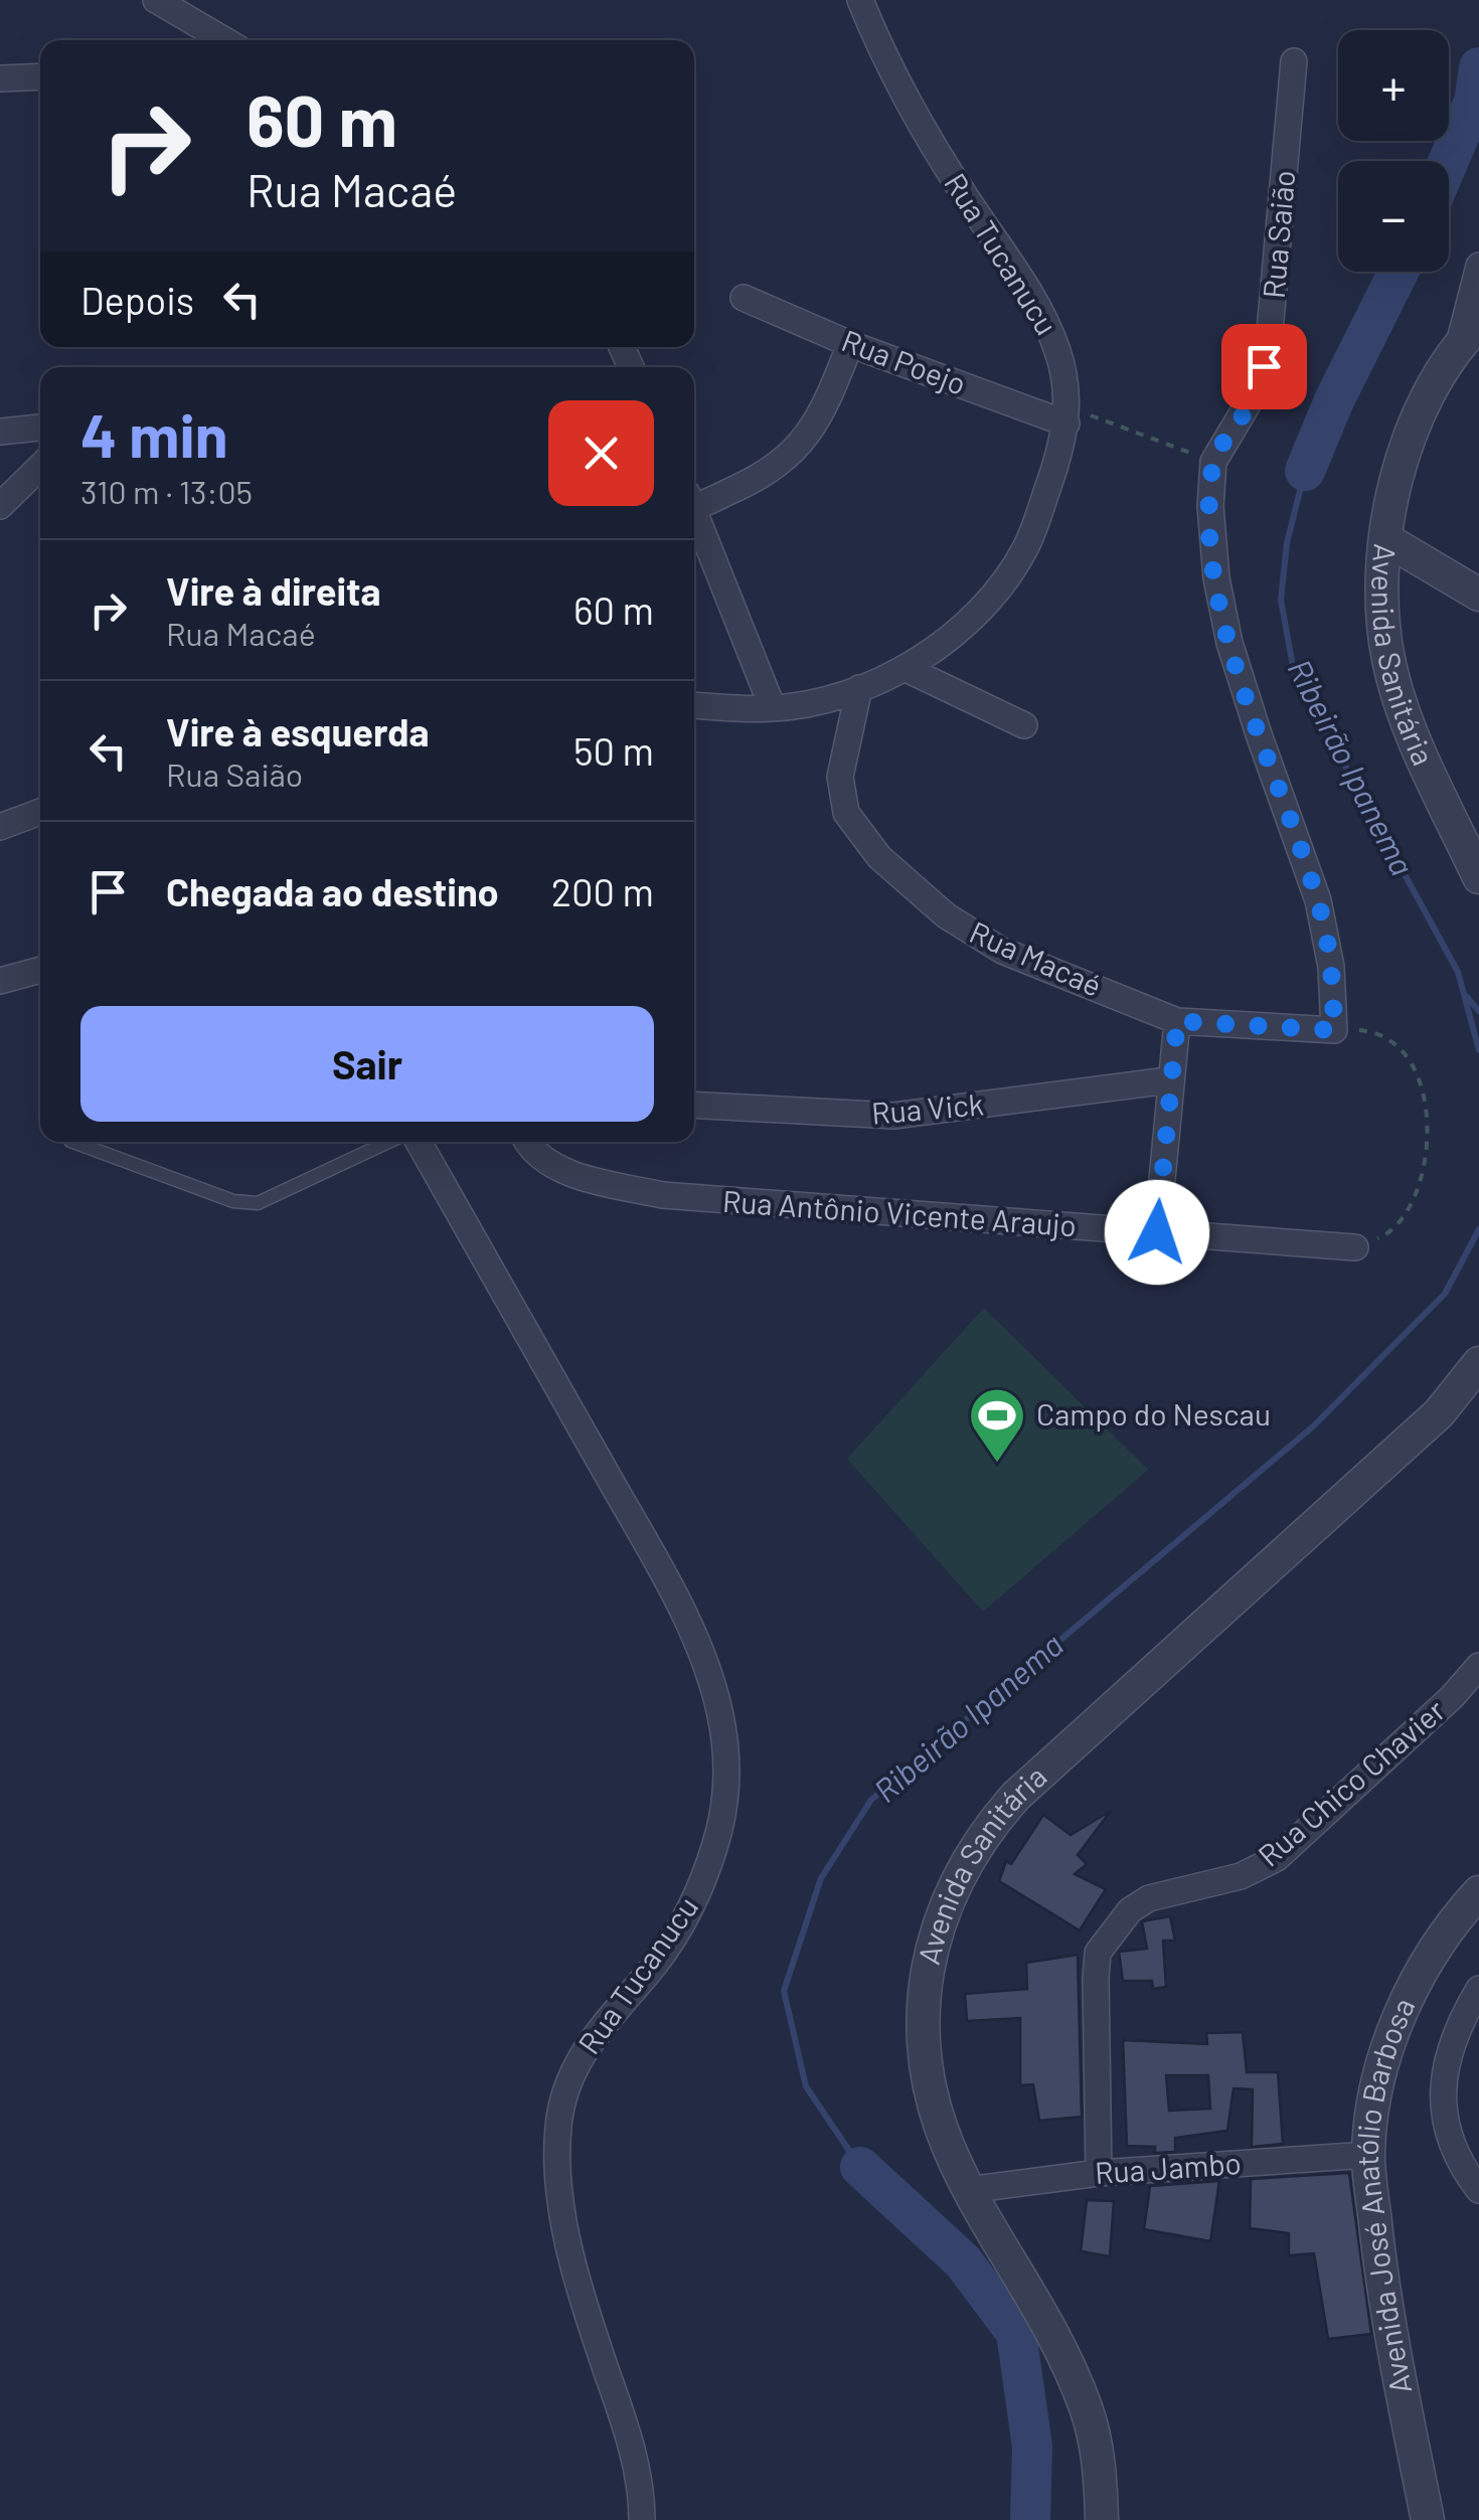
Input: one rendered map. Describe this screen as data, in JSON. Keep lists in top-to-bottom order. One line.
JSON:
{"streets":{"street":["Rua Saião","Rua Tucanucu","Rua Poejo","Avenida Sanitária","Rua Macaé","Rua Vick","Rua Antônio Vicente Araujo","Rua Chico Chavier","Rua Jambo","Avenida José Anatólio Barbosa"]},"crossings":[["Rua Saião","Rua Macaé"],["Rua Saião","Rua Vick"],["Rua Saião","Rua Antônio Vicente Araujo"],["Rua Tucanucu","Rua Poejo"],["Rua Tucanucu","Rua Macaé"],["Avenida Sanitária","Rua Jambo"],["Rua Macaé","Rua Vick"],["Rua Macaé","Rua Antônio Vicente Araujo"],["Rua Vick","Rua Antônio Vicente Araujo"],["Rua Chico Chavier","Rua Jambo"],["Rua Jambo","Avenida José Anatólio Barbosa"]],"water":["Ribeirão Ipanema"],"places":{"sports":["Campo do Nescau"]},"page":{"map_buttons":["+","−"],"turn":["60 m","Rua Macaé"],"then":"Depois","heading":["4 min","310 m · 13:05"],"list":[{"name":"Vire à direita","note":"Rua Macaé","value":"60 m"},{"name":"Vire à esquerda","note":"Rua Saião","value":"50 m"},{"name":"Chegada ao destino","value":"200 m"}],"buttons":"Sair"}}
